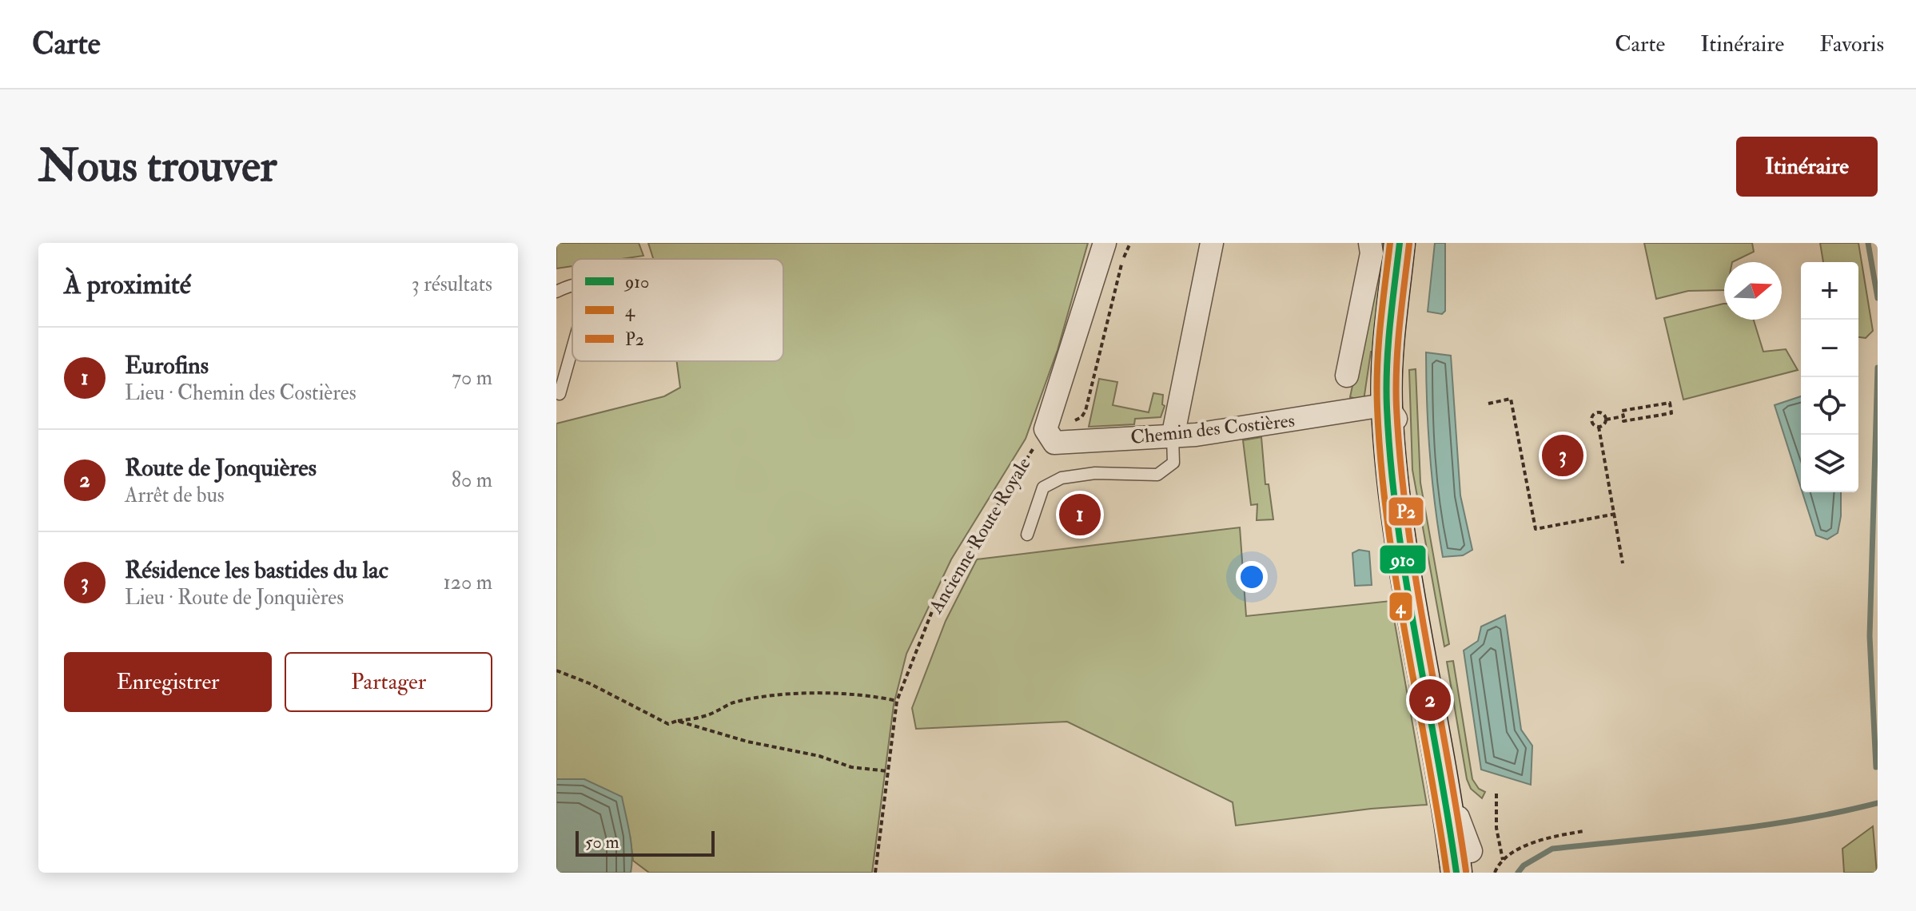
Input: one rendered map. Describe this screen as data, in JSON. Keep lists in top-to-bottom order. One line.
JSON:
{"streets":{"street":["Chemin des Costières"],"path":["Ancienne Route Royale"]},"crossings":[["Chemin des Costières","Ancienne Route Royale"]],"lines":["transit line 910","transit line 4","transit line P2"],"legend":["910","4","P2"],"scale_bar":"50 m","north":"right","page":{"header":"Carte","nav":["Carte","Itinéraire","Favoris"],"buttons":["Itinéraire",["Enregistrer","Partager"]],"title":"Nous trouver","heading":["À proximité","3 résultats"],"map_buttons":["+","−"],"list":[{"mark":"1","name":"Eurofins","note":"Lieu · Chemin des Costières","value":"70 m"},{"mark":"2","name":"Route de Jonquières","note":"Arrêt de bus","value":"80 m"},{"mark":"3","name":"Résidence les bastides du lac","note":"Lieu · Route de Jonquières","value":"120 m"}],"pins":["3","1","2"],"scale":"50 m"}}
